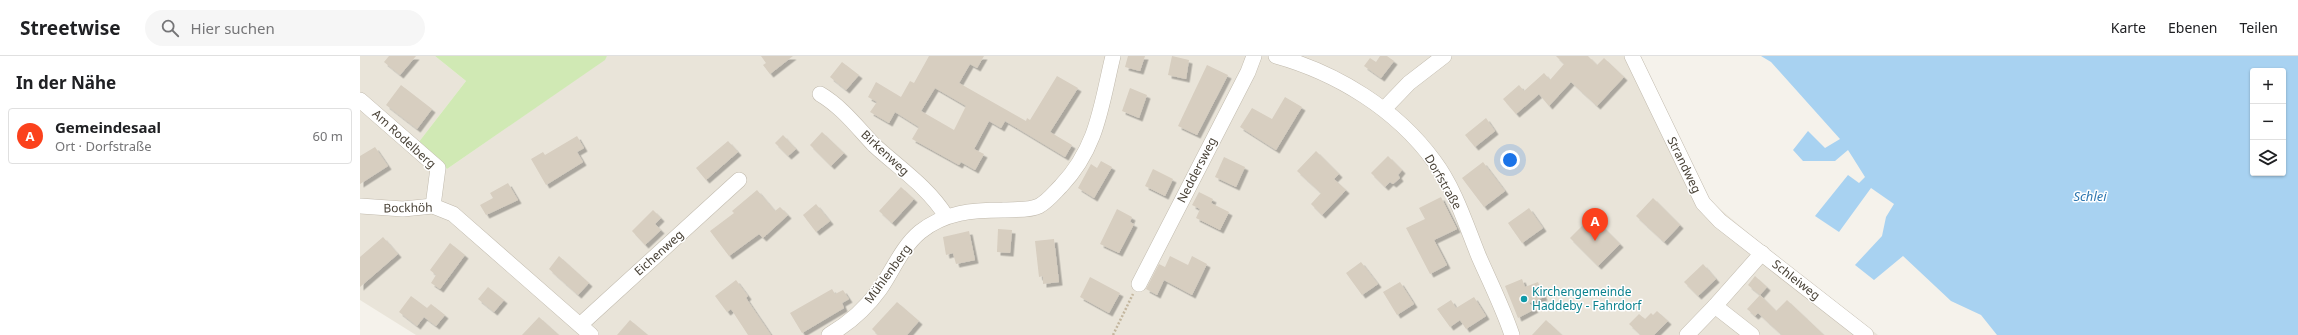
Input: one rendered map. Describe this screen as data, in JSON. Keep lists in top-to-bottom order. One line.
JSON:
{"streets":{"street":["Am Rodelberg","Birkenweg","Strandweg","Neddersweg","Dorfstraße","Bockhöh","Eichenweg","Mühlenberg","Schleiweg"]},"crossings":[["Am Rodelberg","Bockhöh"],["Birkenweg","Mühlenberg"],["Strandweg","Schleiweg"],["Bockhöh","Eichenweg"]],"water":["Schlei"],"places":["Kirchengemeinde Haddeby - Fahrdorf"],"page":{"header":"Streetwise","search":"Hier suchen","nav":["Karte","Ebenen","Teilen"],"heading":"In der Nähe","map_buttons":["+","−"],"list":[{"mark":"A","name":"Gemeindesaal","note":"Ort · Dorfstraße","value":"60 m"}],"pins":"A"}}
